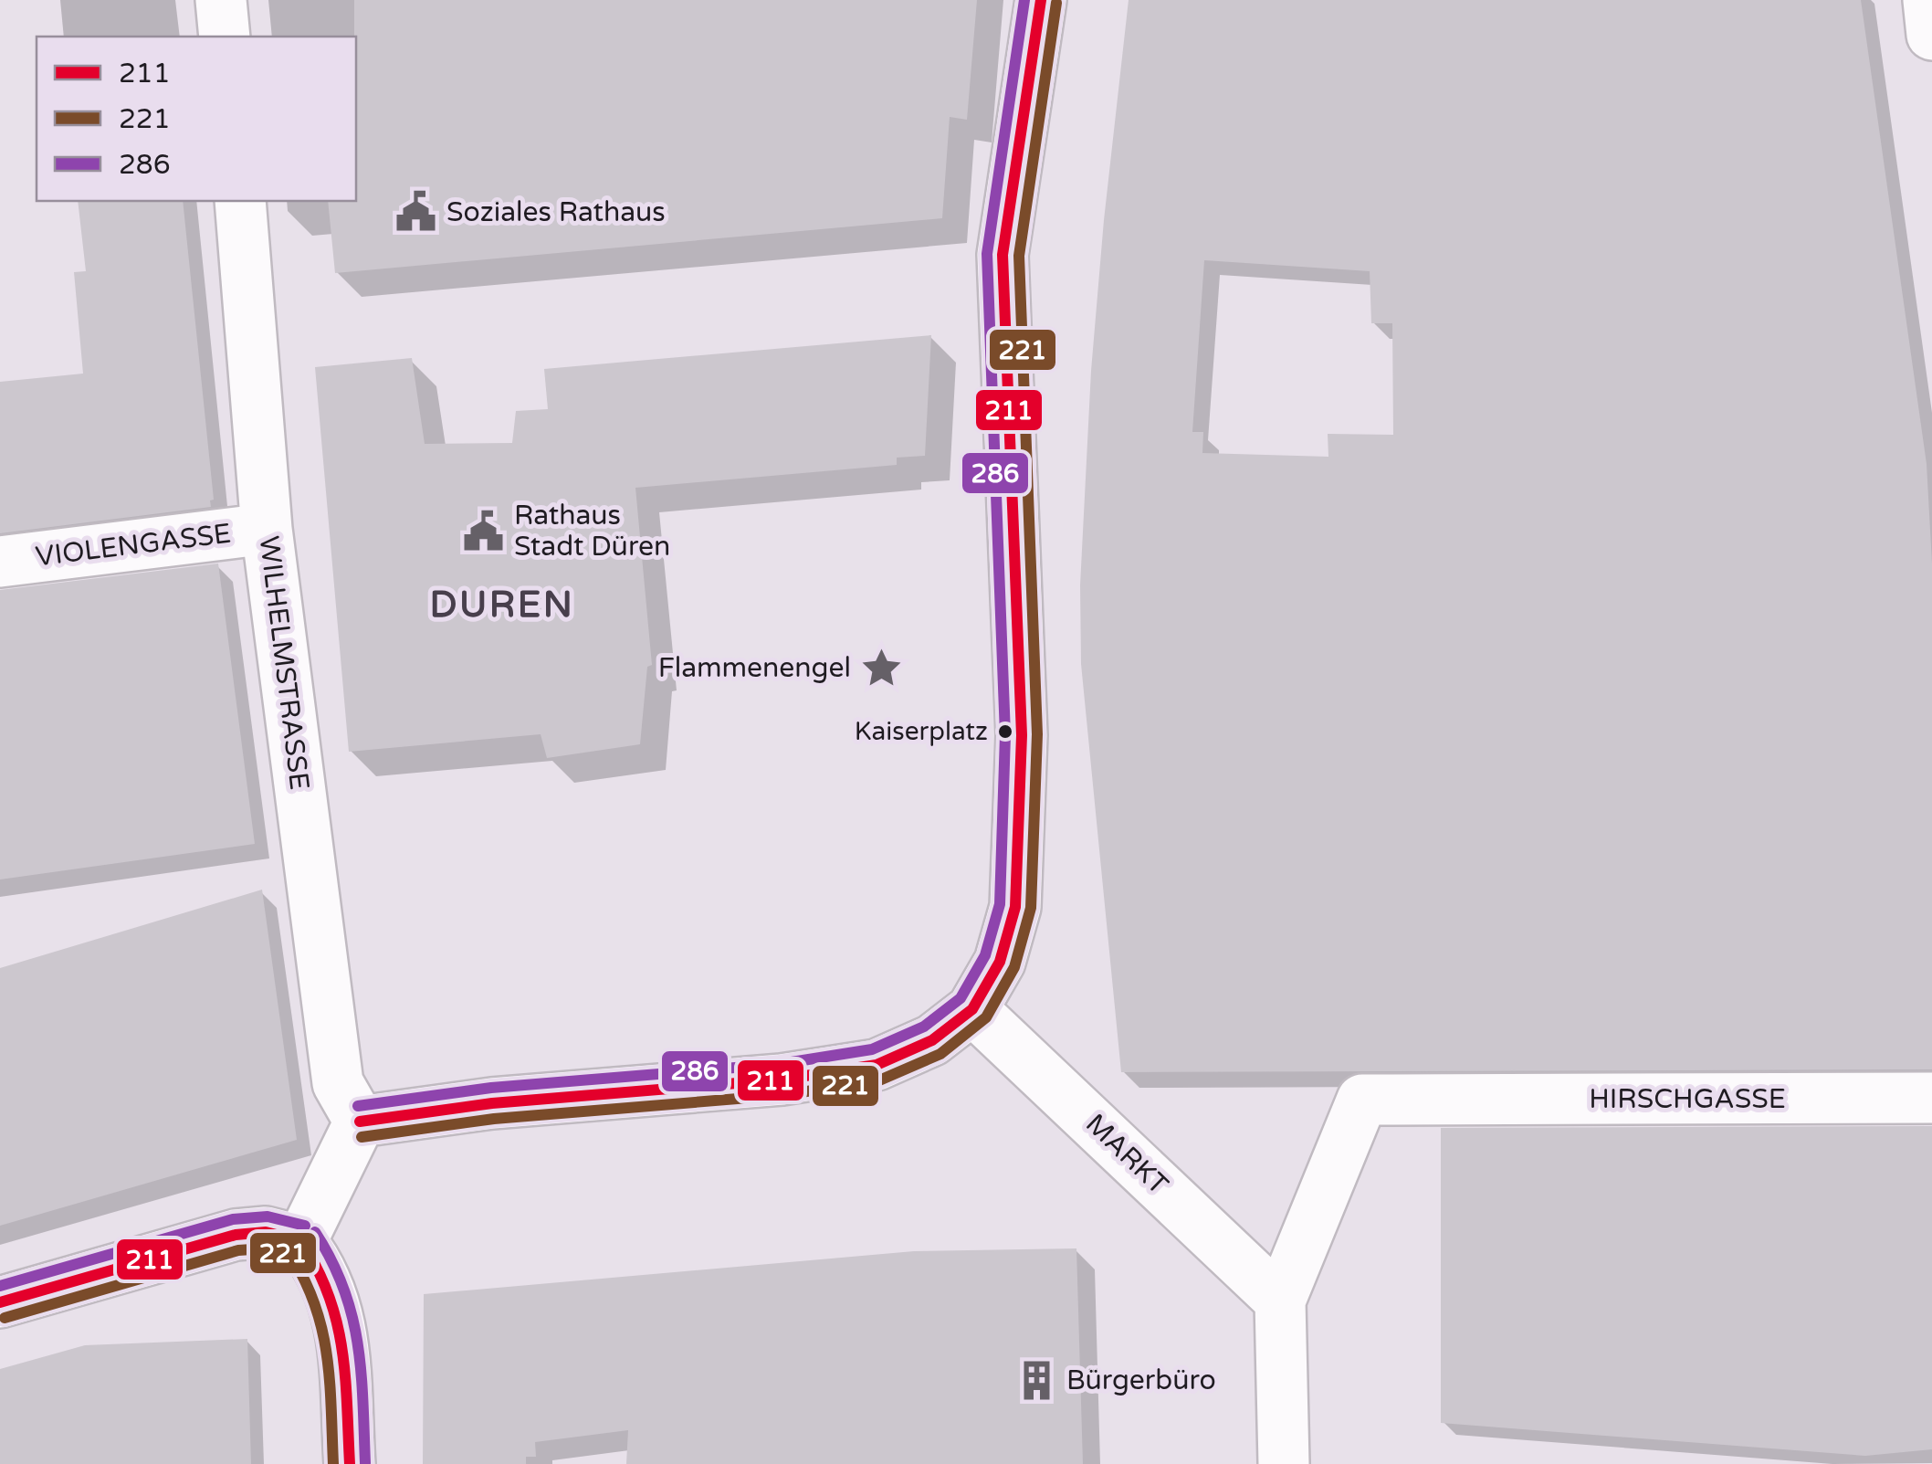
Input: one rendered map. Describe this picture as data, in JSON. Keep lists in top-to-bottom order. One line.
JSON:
{"streets":{"street":["VIOLENGASSE","WILHELMSTRASSE","HIRSCHGASSE","MARKT"]},"crossings":[["VIOLENGASSE","WILHELMSTRASSE"],["HIRSCHGASSE","MARKT"]],"districts":["DUREN"],"places":{"public building":["Soziales Rathaus","Rathaus Stadt Düren"],"place":["Flammenengel"],"other":["Kaiserplatz"],"building":["Bürgerbüro"]},"lines":["transit line 211","transit line 286","transit line 221"],"legend":["211","221","286"]}
